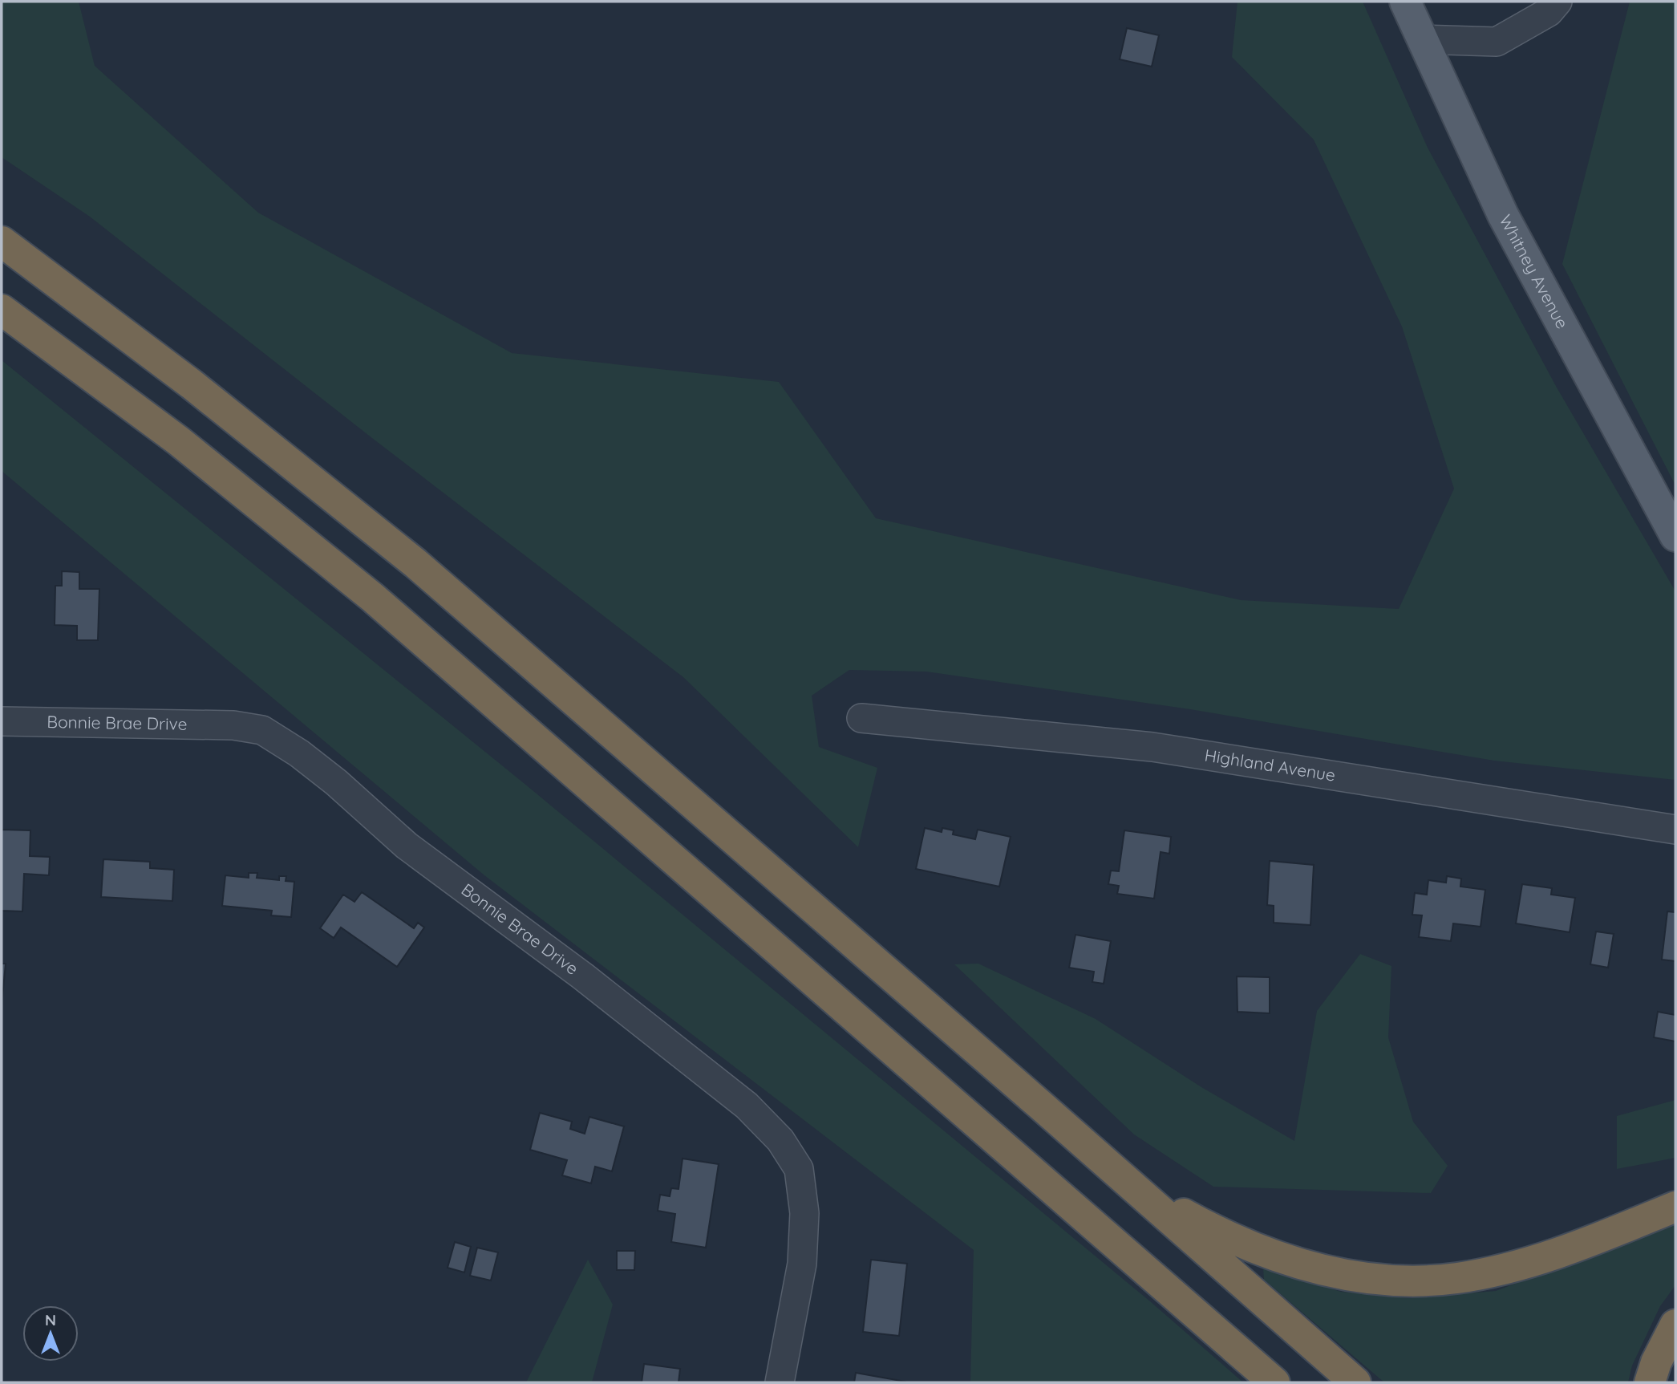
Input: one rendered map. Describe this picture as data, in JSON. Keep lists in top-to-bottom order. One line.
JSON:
{"streets":{"main road":["Whitney Avenue"],"street":["Bonnie Brae Drive","Highland Avenue"]},"north":"top"}
